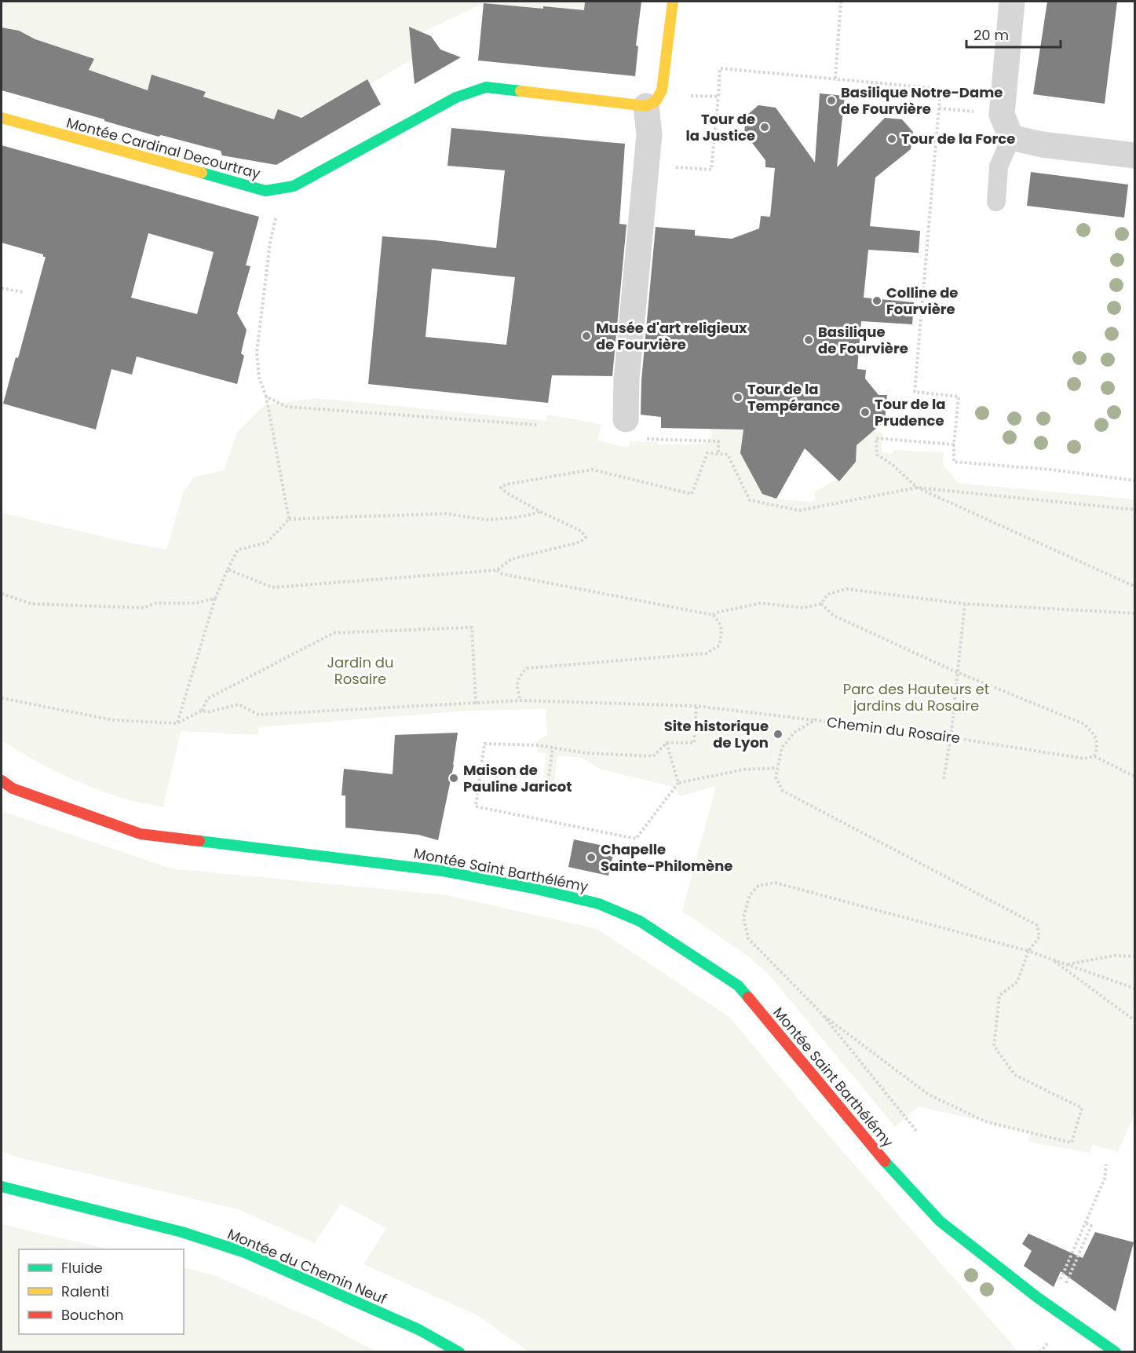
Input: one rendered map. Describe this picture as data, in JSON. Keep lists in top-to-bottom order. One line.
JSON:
{"streets":{"street":["Montée Cardinal Decourtray","Montée Saint Barthélémy","Montée du Chemin Neuf"],"path":["Chemin du Rosaire"]},"parks":["Jardin du Rosaire","Parc des Hauteurs et jardins du Rosaire"],"places":["Basilique Notre-Dame de Fourvière","Tour de la Justice","Tour de la Force","Colline de Fourvière","Musée d'art religieux de Fourvière","Basilique de Fourvière","Tour de la Tempérance","Tour de la Prudence","Site historique de Lyon","Maison de Pauline Jaricot","Chapelle Sainte-Philomène"],"legend":["Fluide","Ralenti","Bouchon"],"scale_bar":"20 m"}
